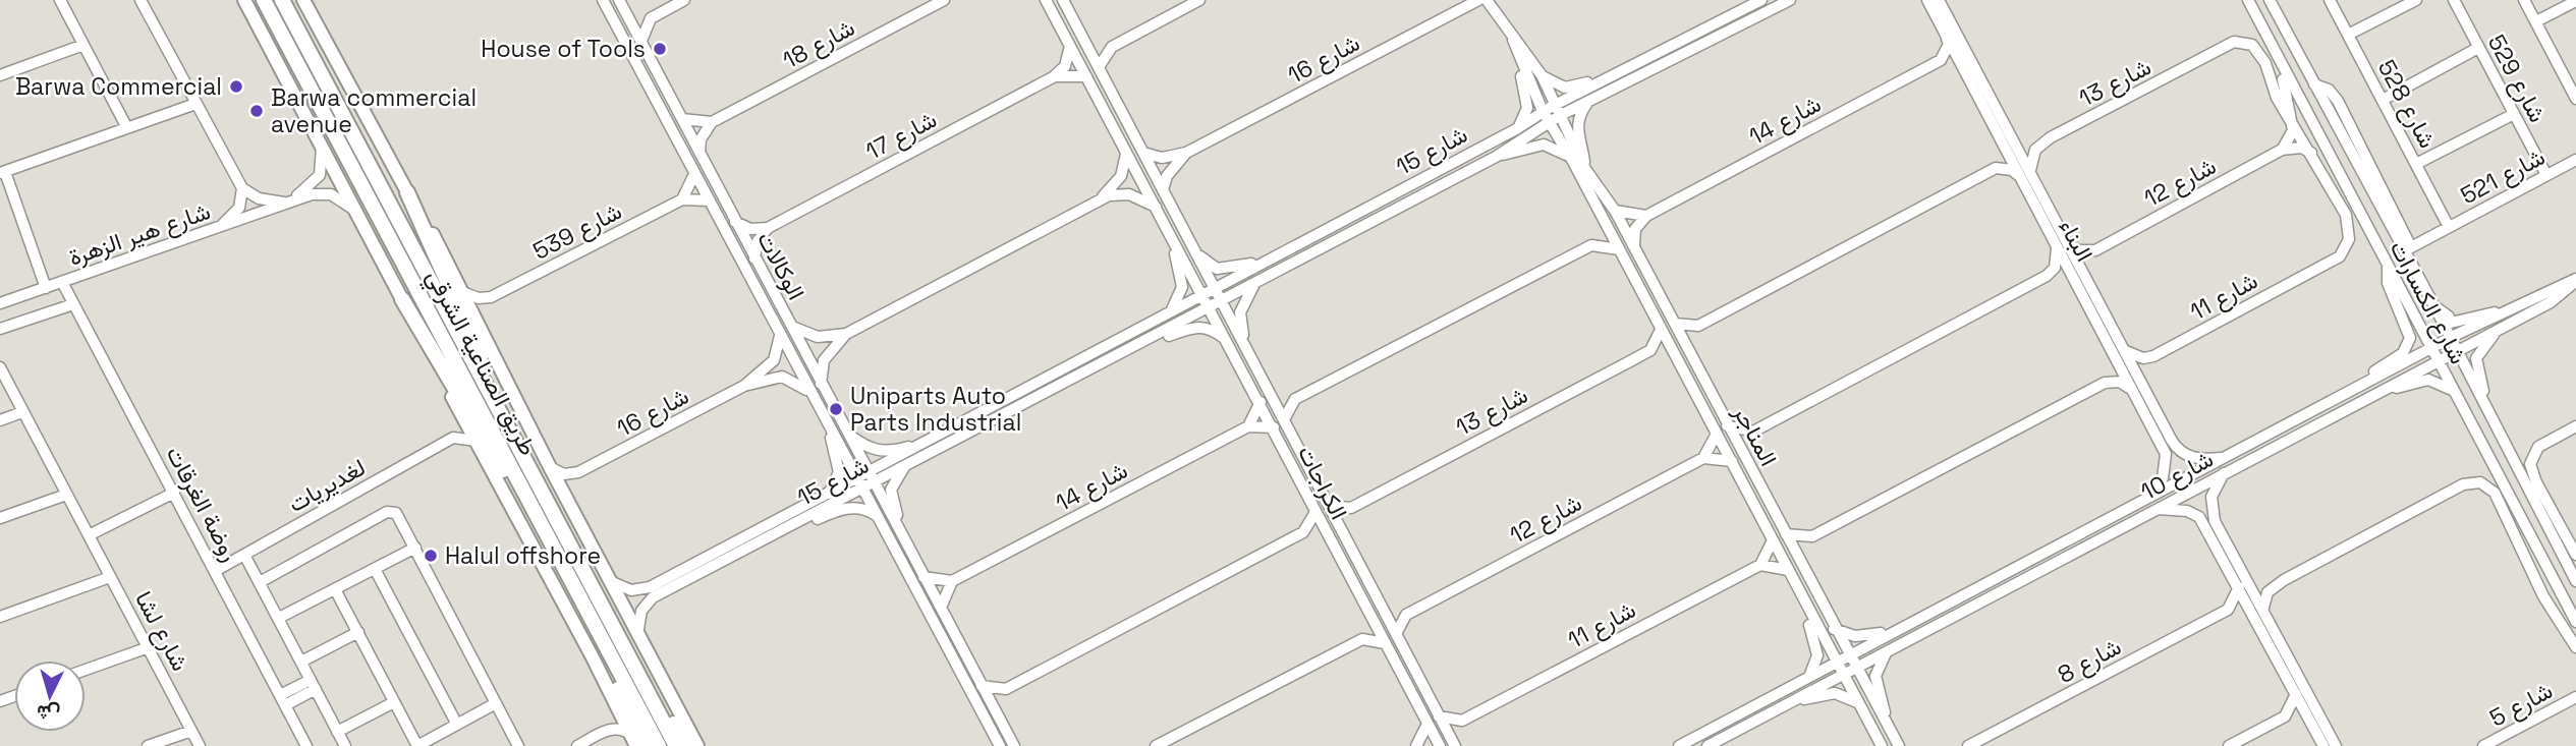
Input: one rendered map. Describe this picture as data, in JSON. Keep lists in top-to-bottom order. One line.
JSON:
{"streets":{"highway":["طريق الصناعية الشرقي"],"street":["شارع 18","شارع 16","شارع 529","شارع 13","شارع 528","شارع 14","شارع 17","شارع 15","شارع 521","شارع 12","شارع 539","شارع هير الزهرة","البناء","الوكالات","شارع 11","شارع الكسارات","المناجر","شارع 10","الكراجات","لغديريات","روضة الغرقات","شارع لشا","شارع 8","شارع 5"]},"crossings":[["شارع 16","الوكالات"],["شارع 16","الكراجات"],["شارع 529","شارع 521"],["شارع 13","البناء"],["شارع 528","شارع 521"],["شارع 528","شارع الكسارات"],["شارع 14","الكراجات"],["شارع 17","الكراجات"],["شارع 15","الوكالات"],["شارع 15","طريق الصناعية الشرقي"],["شارع 15","المناجر"],["شارع 15","الكراجات"],["شارع 521","شارع الكسارات"],["شارع 539","الوكالات"],["شارع هير الزهرة","طريق الصناعية الشرقي"],["شارع هير الزهرة","روضة الغرقات"],["البناء","شارع 11"],["البناء","شارع 10"],["شارع الكسارات","شارع 10"],["المناجر","شارع 10"],["لغديريات","روضة الغرقات"]],"places":["House of Tools","Barwa Commercial","Barwa commercial avenue","Uniparts Auto Parts Industrial","Halul offshore"],"north":"bottom"}
